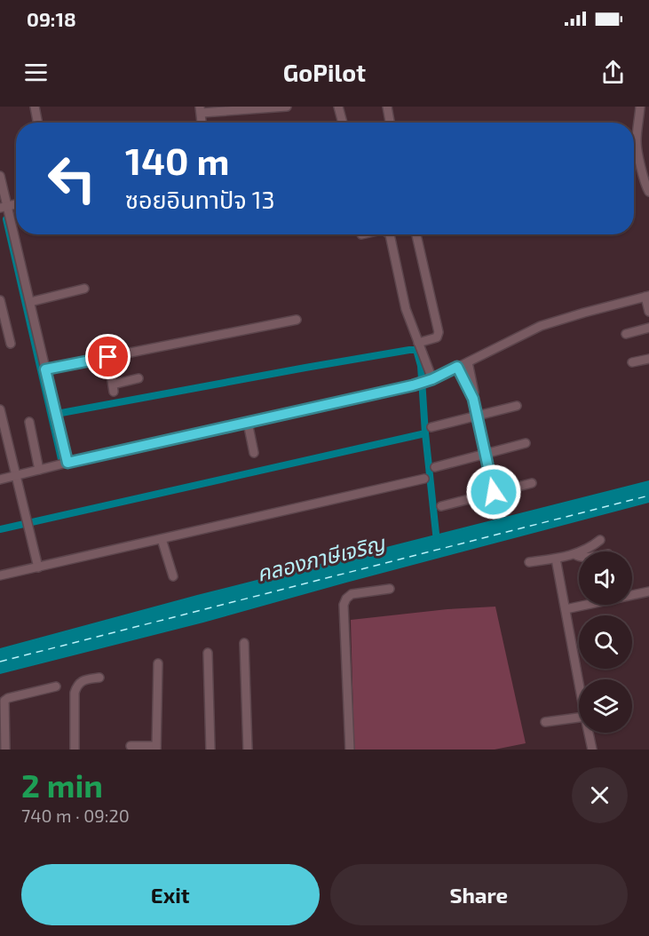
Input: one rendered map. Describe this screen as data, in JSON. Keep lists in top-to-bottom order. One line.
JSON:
{"water":["คลองภาษีเจริญ"],"page":{"status":"09:18","header":"GoPilot","turn":["140 m","ซอยอินทาปัจ 13"],"heading":["2 min","740 m · 09:20"],"buttons":["Exit","Share"]}}
